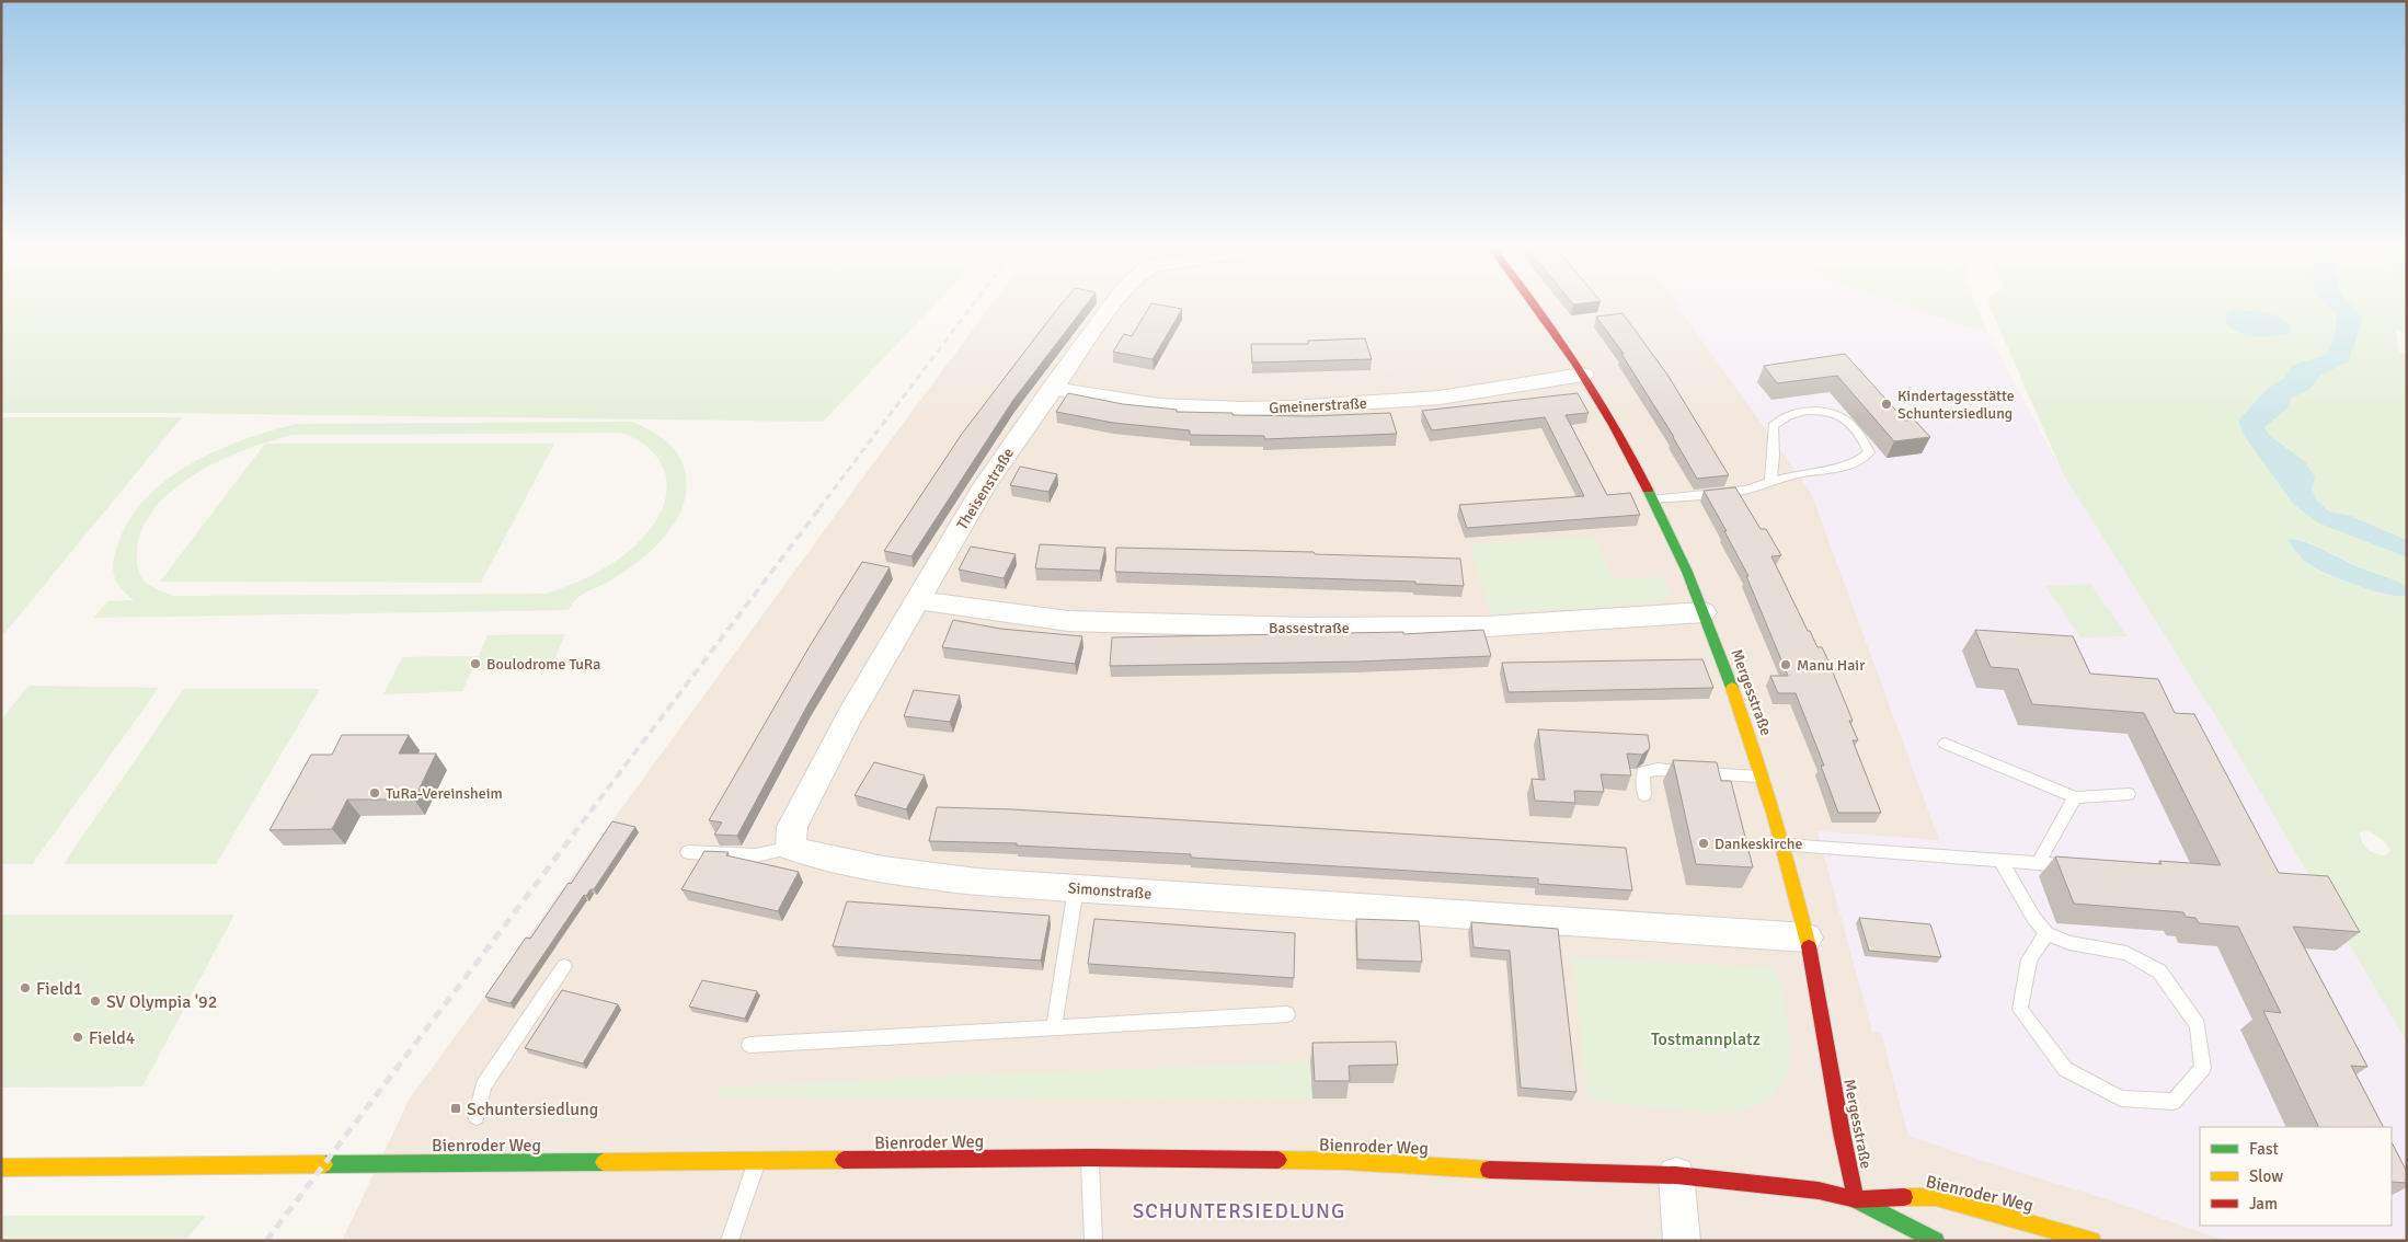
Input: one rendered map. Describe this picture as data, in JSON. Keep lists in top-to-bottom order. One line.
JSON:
{"streets":{"main road":["Mergesstraße","Bienroder Weg"],"street":["Gmeinerstraße","Theisenstraße","Bassestraße","Simonstraße"]},"crossings":[["Gmeinerstraße","Theisenstraße"],["Gmeinerstraße","Mergesstraße"],["Theisenstraße","Bassestraße"],["Theisenstraße","Simonstraße"],["Bassestraße","Mergesstraße"],["Mergesstraße","Simonstraße"],["Mergesstraße","Bienroder Weg"]],"districts":["SCHUNTERSIEDLUNG"],"parks":["Tostmannplatz"],"places":{"other":["Kindertagesstätte Schuntersiedlung","Boulodrome TuRa","Manu Hair","TuRa-Vereinsheim","Dankeskirche","Field1","SV Olympia '92","Field4"],"transit":["Schuntersiedlung"]},"legend":["Fast","Slow","Jam"]}
